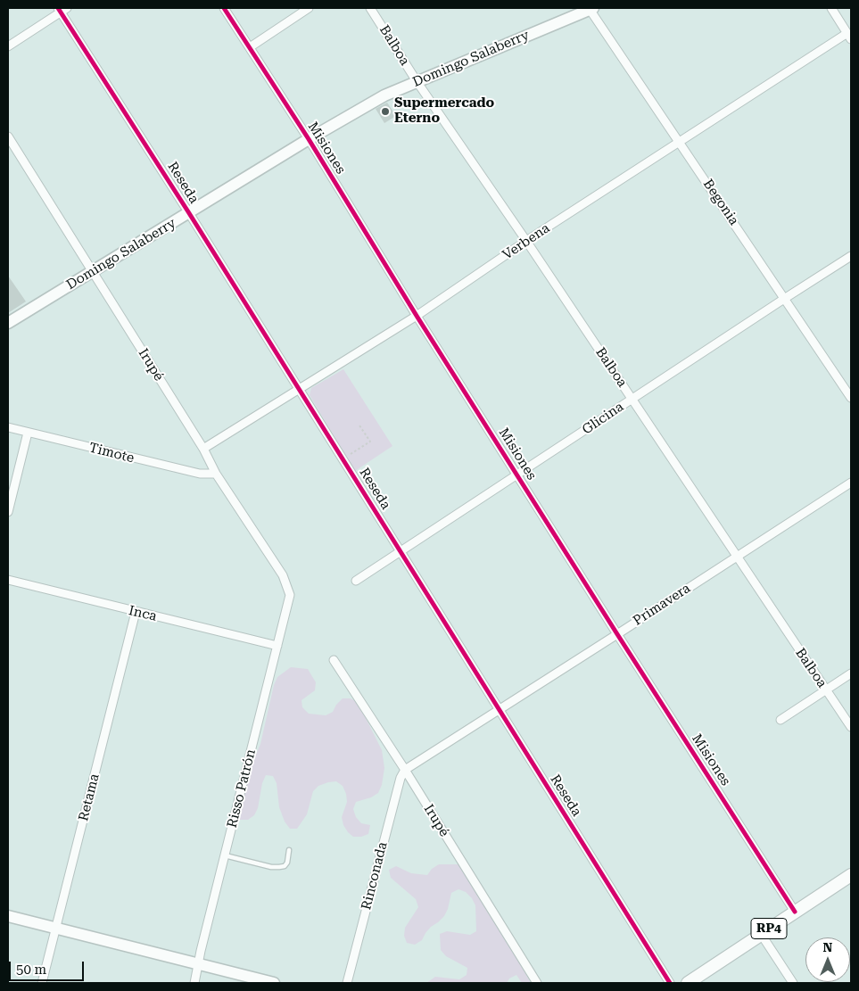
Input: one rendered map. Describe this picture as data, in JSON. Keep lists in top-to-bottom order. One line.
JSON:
{"streets":{"main road":["RP4"],"street":["Balboa","Domingo Salaberry","Misiones","Reseda","Begonia","Verbena","Irupé","Glicina","Timote","Primavera","Inca","Risso Patrón","Retama","Rinconada"]},"crossings":[["Balboa","Domingo Salaberry"],["Balboa","Verbena"],["Balboa","Glicina"],["Balboa","Primavera"],["Domingo Salaberry","Misiones"],["Domingo Salaberry","Reseda"],["Domingo Salaberry","Begonia"],["Domingo Salaberry","Irupé"],["Misiones","Verbena"],["Misiones","Glicina"],["Misiones","Primavera"],["Misiones","RP4"],["Reseda","Verbena"],["Reseda","Glicina"],["Reseda","Primavera"],["Begonia","Verbena"],["Begonia","Glicina"],["Verbena","Irupé"],["Irupé","Timote"],["Irupé","Primavera"],["Irupé","Risso Patrón"],["Irupé","Rinconada"],["Primavera","Rinconada"],["Inca","Risso Patrón"],["Inca","Retama"]],"places":["Supermercado Eterno"],"scale_bar":"50 m","north":"top"}
